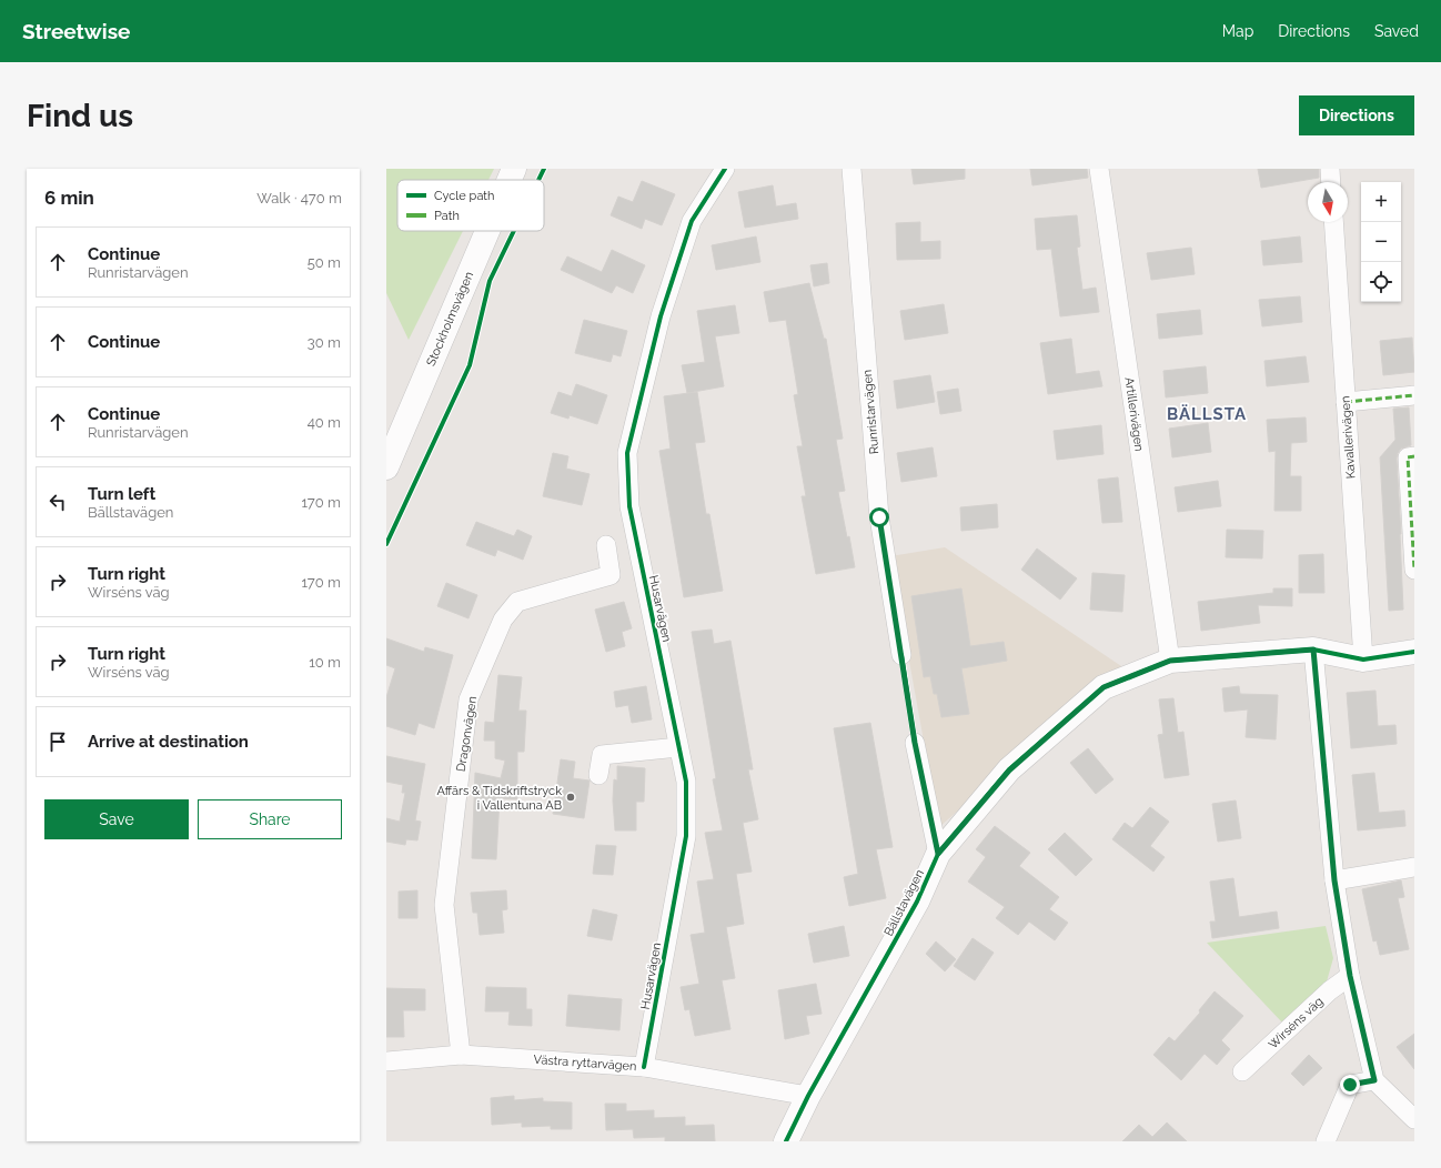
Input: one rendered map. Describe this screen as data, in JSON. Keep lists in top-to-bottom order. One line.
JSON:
{"streets":{"street":["Stockholmsvägen","Runristarvägen","Artillerivägen","Kavallerivägen","Husarvägen","Dragonvägen","Bällstavägen","Wirséns väg","Västra ryttarvägen"]},"crossings":[["Artillerivägen","Bällstavägen"],["Kavallerivägen","Bällstavägen"],["Husarvägen","Västra ryttarvägen"],["Dragonvägen","Västra ryttarvägen"],["Bällstavägen","Västra ryttarvägen"]],"districts":["BÄLLSTA"],"places":["Affärs & Tidskriftstryck i Vallentuna AB"],"legend":["Cycle path","Path"],"north":"bottom","page":{"header":"Streetwise","nav":["Map","Directions","Saved"],"buttons":["Directions",["Save","Share"]],"title":"Find us","heading":["6 min","Walk · 470 m"],"map_buttons":["+","−"],"list":[["Continue","Runristarvägen","50 m"],["Continue","30 m"],["Continue","Runristarvägen","40 m"],["Turn left","Bällstavägen","170 m"],["Turn right","Wirséns väg","170 m"],["Turn right","Wirséns väg","10 m"],"Arrive at destination"]}}
